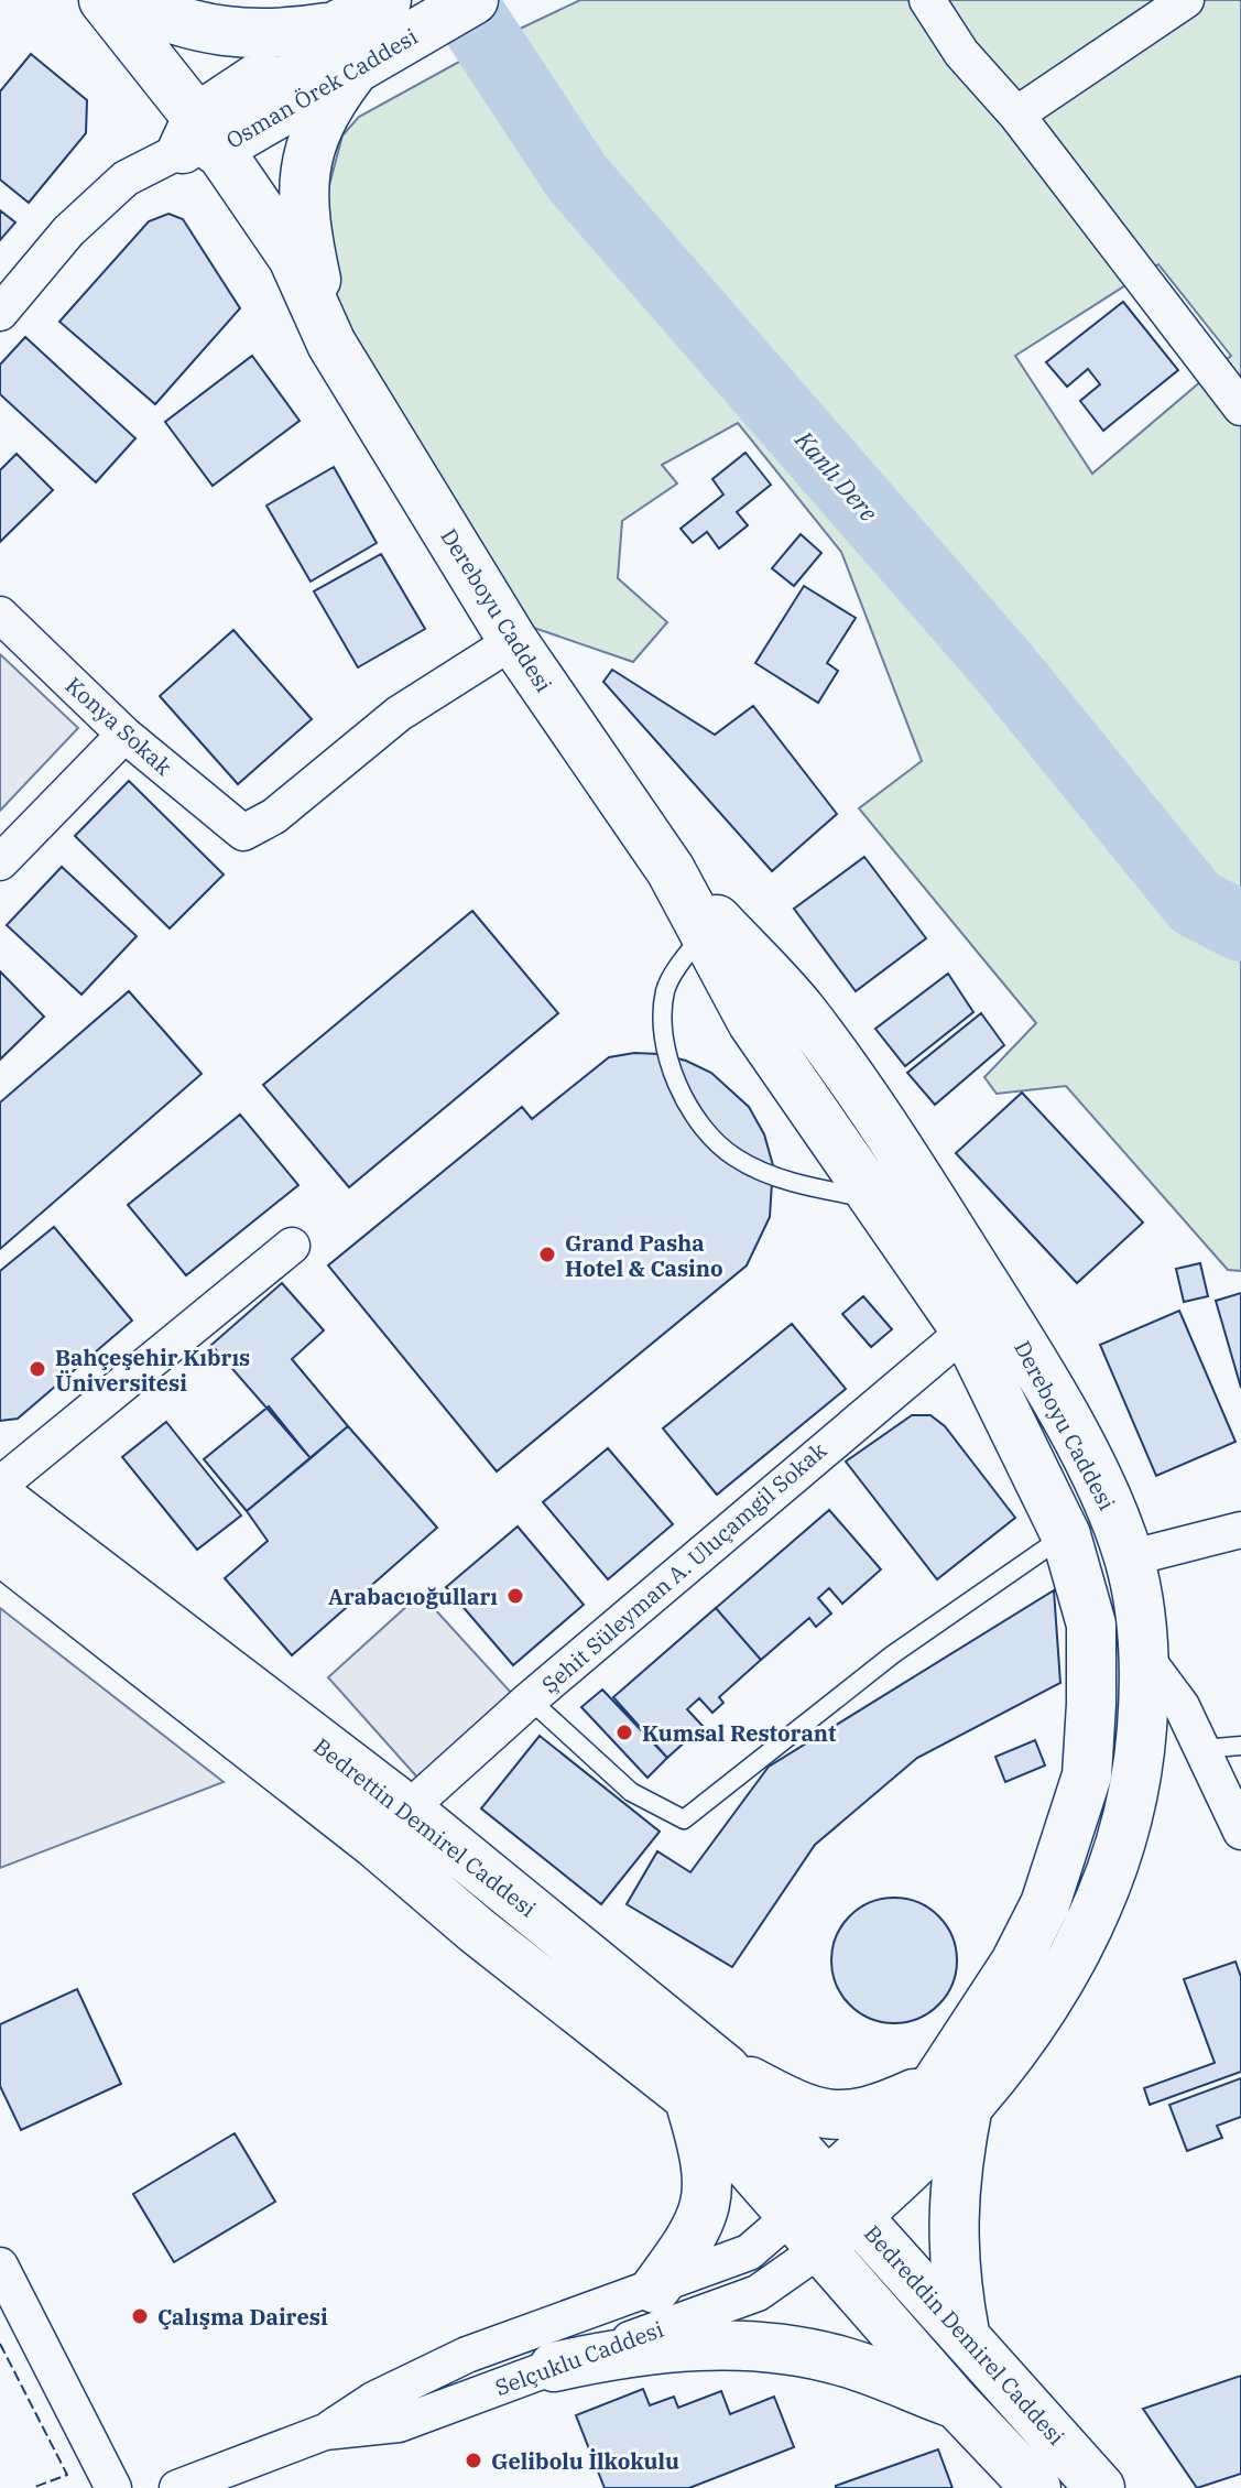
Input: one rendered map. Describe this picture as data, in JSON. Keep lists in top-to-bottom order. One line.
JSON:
{"streets":{"main road":["Osman Örek Caddesi","Dereboyu Caddesi","Bedrettin Demirel Caddesi","Bedreddin Demirel Caddesi"],"street":["Konya Sokak","Şehit Süleyman A. Uluçamgil Sokak","Selçuklu Caddesi"]},"crossings":[["Osman Örek Caddesi","Dereboyu Caddesi"],["Dereboyu Caddesi","Konya Sokak"],["Dereboyu Caddesi","Şehit Süleyman A. Uluçamgil Sokak"],["Dereboyu Caddesi","Bedrettin Demirel Caddesi"],["Dereboyu Caddesi","Bedreddin Demirel Caddesi"],["Dereboyu Caddesi","Selçuklu Caddesi"],["Şehit Süleyman A. Uluçamgil Sokak","Bedrettin Demirel Caddesi"],["Bedrettin Demirel Caddesi","Bedreddin Demirel Caddesi"],["Bedrettin Demirel Caddesi","Selçuklu Caddesi"]],"water":["Kanlı Dere"],"places":["Grand Pasha Hotel & Casino","Bahçeşehir Kıbrıs Üniversitesi","Arabacıoğulları","Kumsal Restorant","Çalışma Dairesi","Gelibolu İlkokulu"]}
